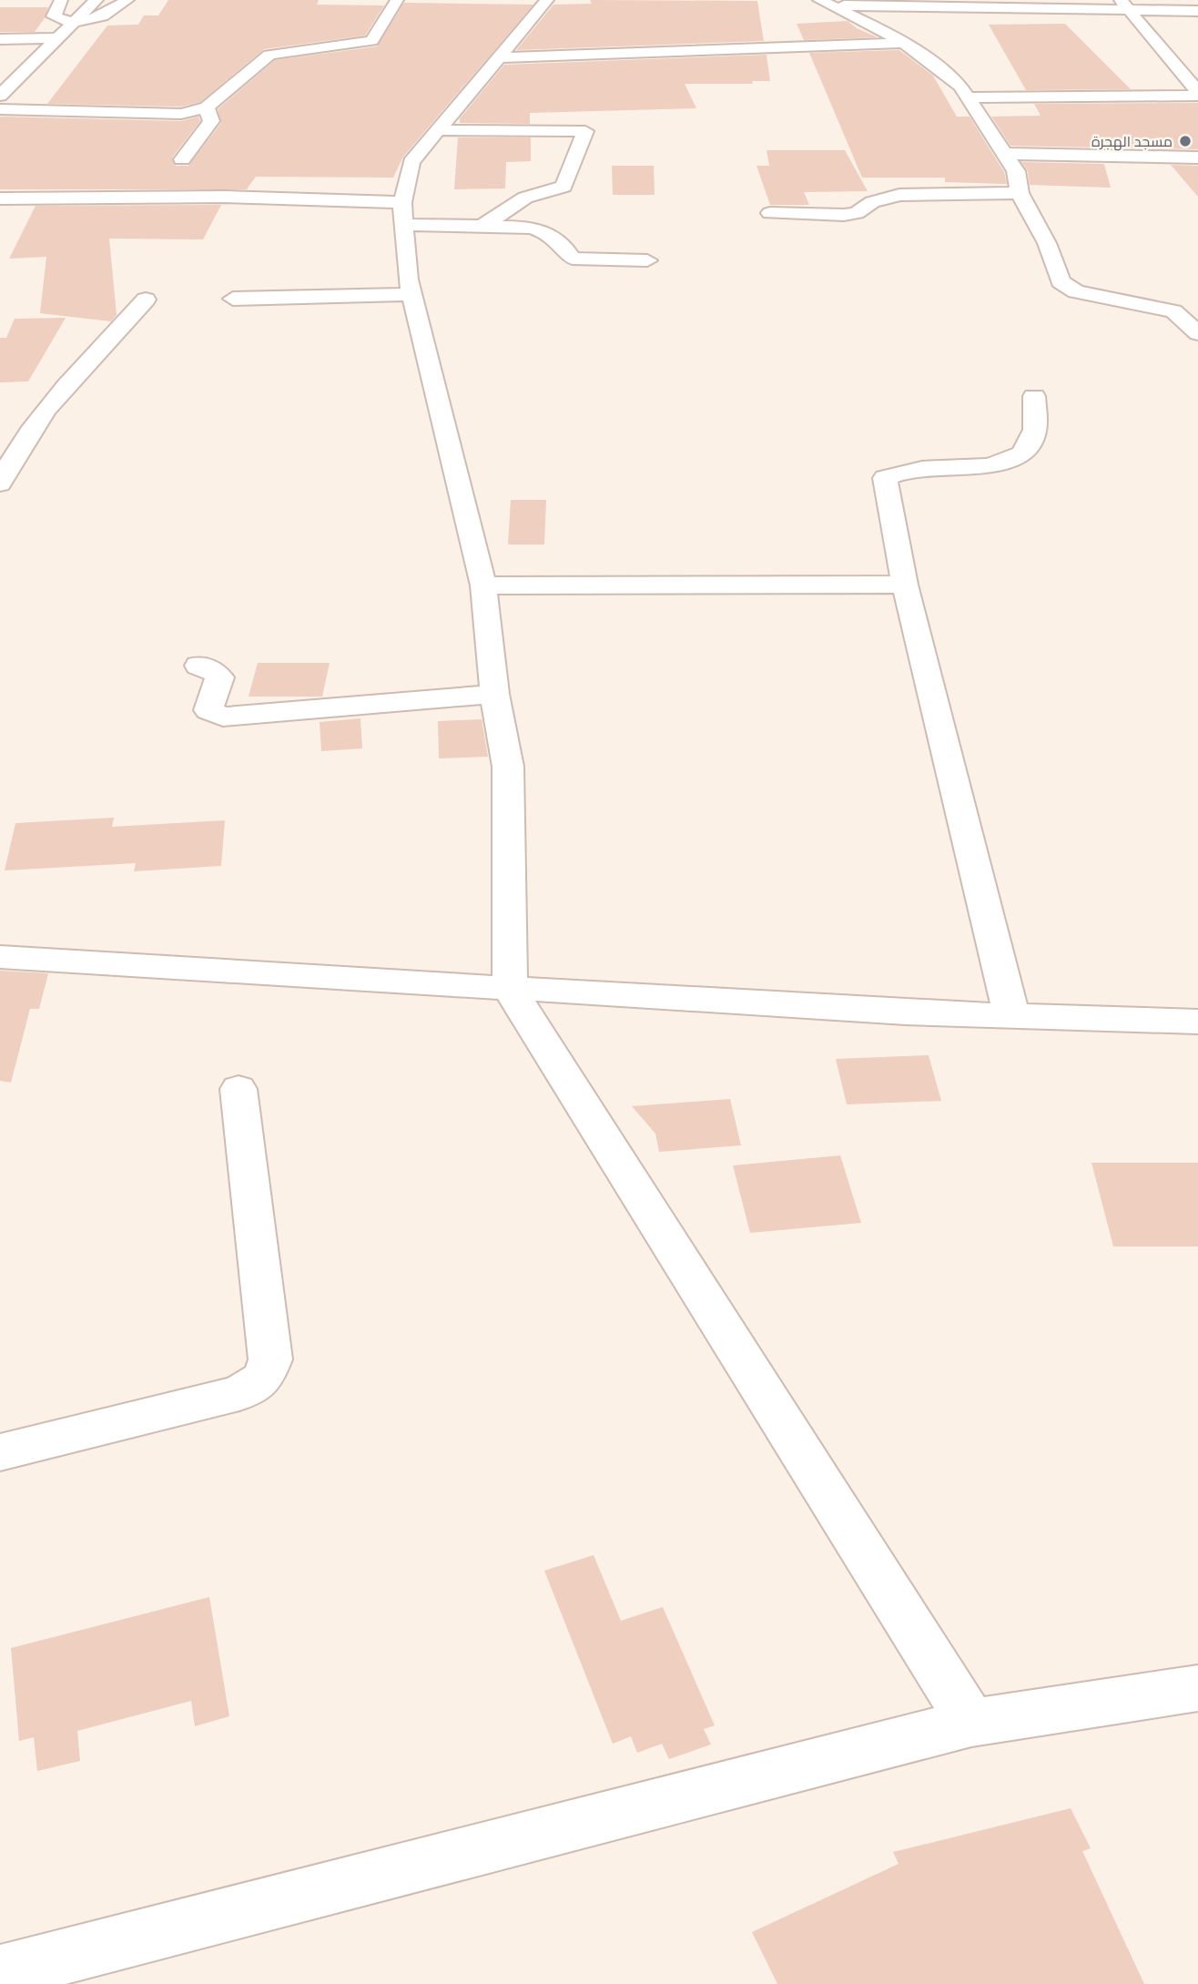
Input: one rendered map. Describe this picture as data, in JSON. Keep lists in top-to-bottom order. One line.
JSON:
{"places":["مسجد الهجرة"]}
